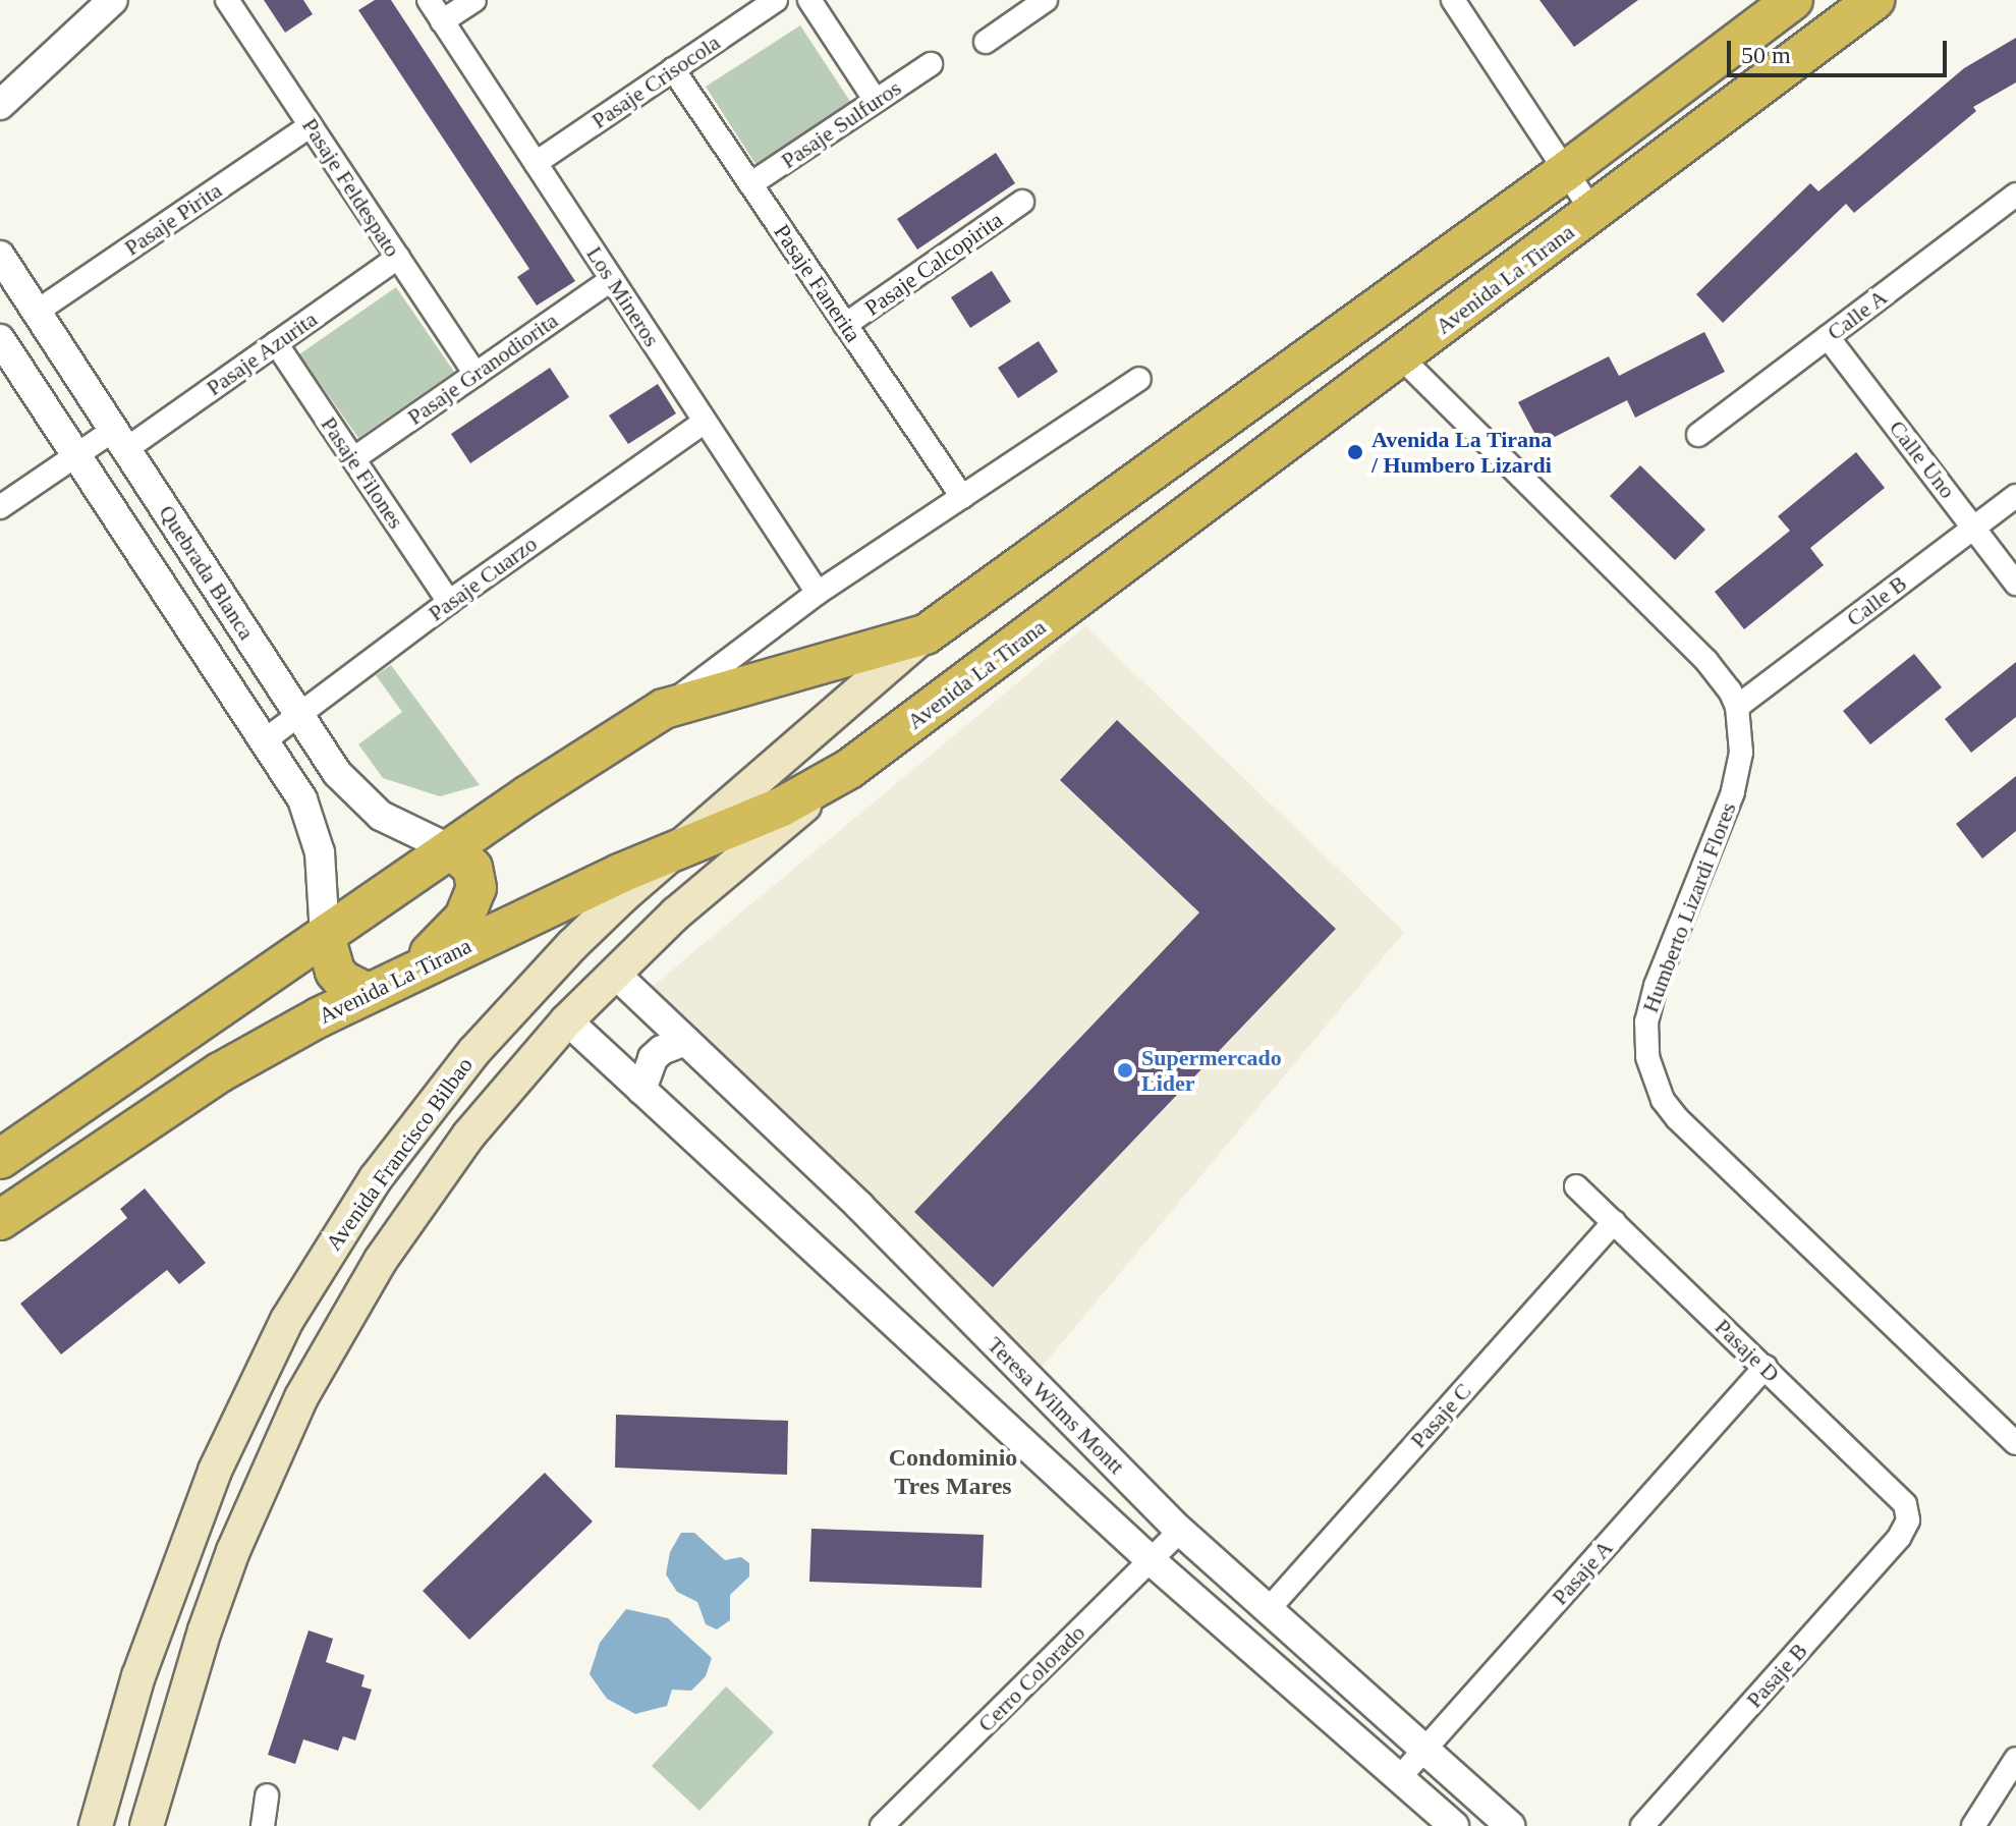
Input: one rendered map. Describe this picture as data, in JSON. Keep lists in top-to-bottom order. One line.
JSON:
{"streets":{"highway":["Avenida La Tirana"],"main road":["Avenida Francisco Bilbao"],"street":["Pasaje Crisocola","Pasaje Sulfuros","Pasaje Feldespato","Pasaje Pirita","Pasaje Calcopirita","Pasaje Fanerita","Los Mineros","Calle A","Pasaje Azurita","Pasaje Granodiorita","Calle Uno","Pasaje Filones","Quebrada Blanca","Pasaje Cuarzo","Calle B","Humberto Lizardi Flores","Pasaje D","Teresa Wilms Montt","Pasaje C","Pasaje A","Pasaje B","Cerro Colorado"]},"crossings":[["Pasaje Crisocola","Pasaje Fanerita"],["Pasaje Crisocola","Los Mineros"],["Pasaje Sulfuros","Pasaje Fanerita"],["Pasaje Feldespato","Pasaje Pirita"],["Pasaje Feldespato","Pasaje Azurita"],["Pasaje Feldespato","Pasaje Granodiorita"],["Pasaje Pirita","Quebrada Blanca"],["Pasaje Calcopirita","Pasaje Fanerita"],["Avenida La Tirana","Humberto Lizardi Flores"],["Avenida La Tirana","Avenida Francisco Bilbao"],["Los Mineros","Pasaje Granodiorita"],["Los Mineros","Pasaje Cuarzo"],["Calle A","Calle Uno"],["Pasaje Azurita","Pasaje Filones"],["Pasaje Azurita","Quebrada Blanca"],["Pasaje Granodiorita","Pasaje Filones"],["Calle Uno","Calle B"],["Pasaje Filones","Pasaje Cuarzo"],["Quebrada Blanca","Pasaje Cuarzo"],["Calle B","Humberto Lizardi Flores"],["Avenida Francisco Bilbao","Teresa Wilms Montt"],["Pasaje D","Pasaje C"],["Pasaje D","Pasaje A"],["Pasaje D","Pasaje B"],["Teresa Wilms Montt","Pasaje C"],["Teresa Wilms Montt","Pasaje A"],["Teresa Wilms Montt","Cerro Colorado"]],"districts":["Condominio Tres Mares"],"places":["Avenida La Tirana / Humbero Lizardi","Supermercado Lider"],"scale_bar":"50 m"}
